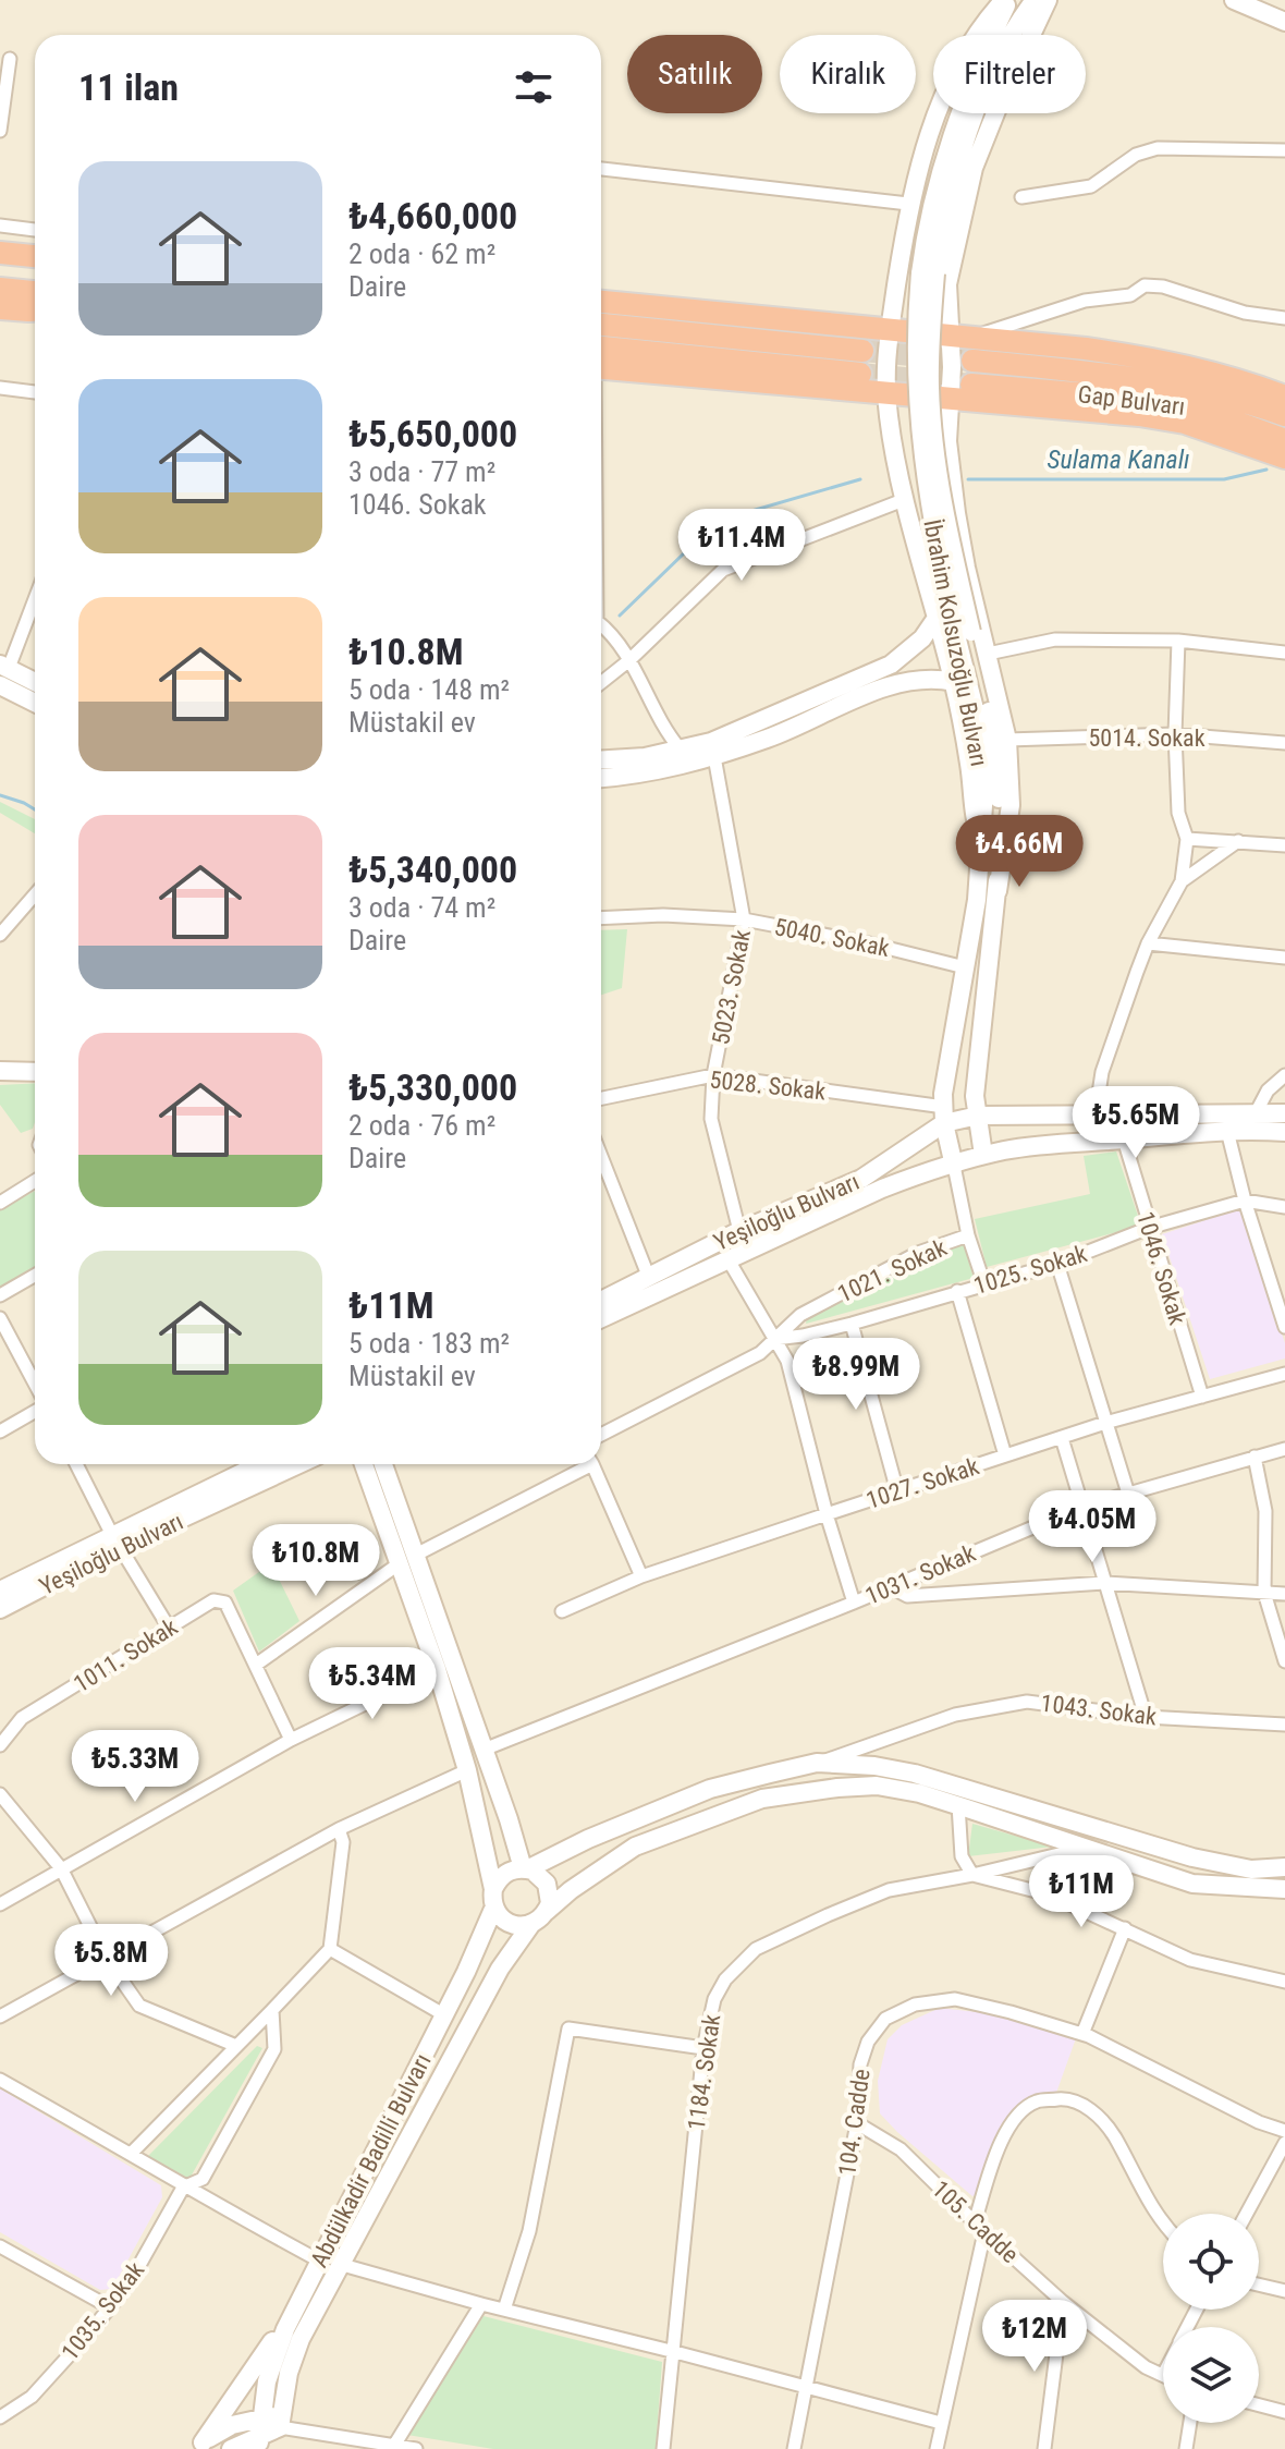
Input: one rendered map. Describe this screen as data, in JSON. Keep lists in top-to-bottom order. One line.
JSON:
{"streets":{"highway":["Gap Bulvarı"],"main road":["İbrahim Kolsuzoğlu Bulvarı","Yeşiloğlu Bulvarı","Abdülkadir Badilli Bulvarı"],"street":["5014. Sokak","5040. Sokak","5023. Sokak","5028. Sokak","1046. Sokak","1025. Sokak","1021. Sokak","1027. Sokak","1031. Sokak","1011. Sokak","1043. Sokak","1184. Sokak","104. Cadde","105. Cadde","1035. Sokak"]},"crossings":[["İbrahim Kolsuzoğlu Bulvarı","5040. Sokak"],["İbrahim Kolsuzoğlu Bulvarı","5028. Sokak"],["İbrahim Kolsuzoğlu Bulvarı","Yeşiloğlu Bulvarı"],["5040. Sokak","5023. Sokak"],["5023. Sokak","5028. Sokak"],["5023. Sokak","Yeşiloğlu Bulvarı"],["5028. Sokak","Yeşiloğlu Bulvarı"],["Yeşiloğlu Bulvarı","1046. Sokak"],["1046. Sokak","1025. Sokak"],["1046. Sokak","1027. Sokak"],["1025. Sokak","1021. Sokak"],["1184. Sokak","Abdülkadir Badilli Bulvarı"],["104. Cadde","105. Cadde"]],"water":["Sulama Kanalı"],"page":{"chip":["Satılık","Kiralık","Filtreler"],"heading":"11 ilan","list":[{"name":"₺4,660,000","note":"2 oda · 62 m² · Daire"},{"name":"₺5,650,000","note":"3 oda · 77 m² · 1046. Sokak"},{"name":"₺10.8M","note":"5 oda · 148 m² · Müstakil ev"},{"name":"₺5,340,000","note":"3 oda · 74 m² · Daire"},{"name":"₺5,330,000","note":"2 oda · 76 m² · Daire"},{"name":"₺11M","note":"5 oda · 183 m² · Müstakil ev"}],"price":["₺11.4M","₺4.66M","₺5.65M","₺8.99M","₺4.05M","₺10.8M","₺5.34M","₺5.33M","₺11M","₺5.8M","₺12M"]}}
